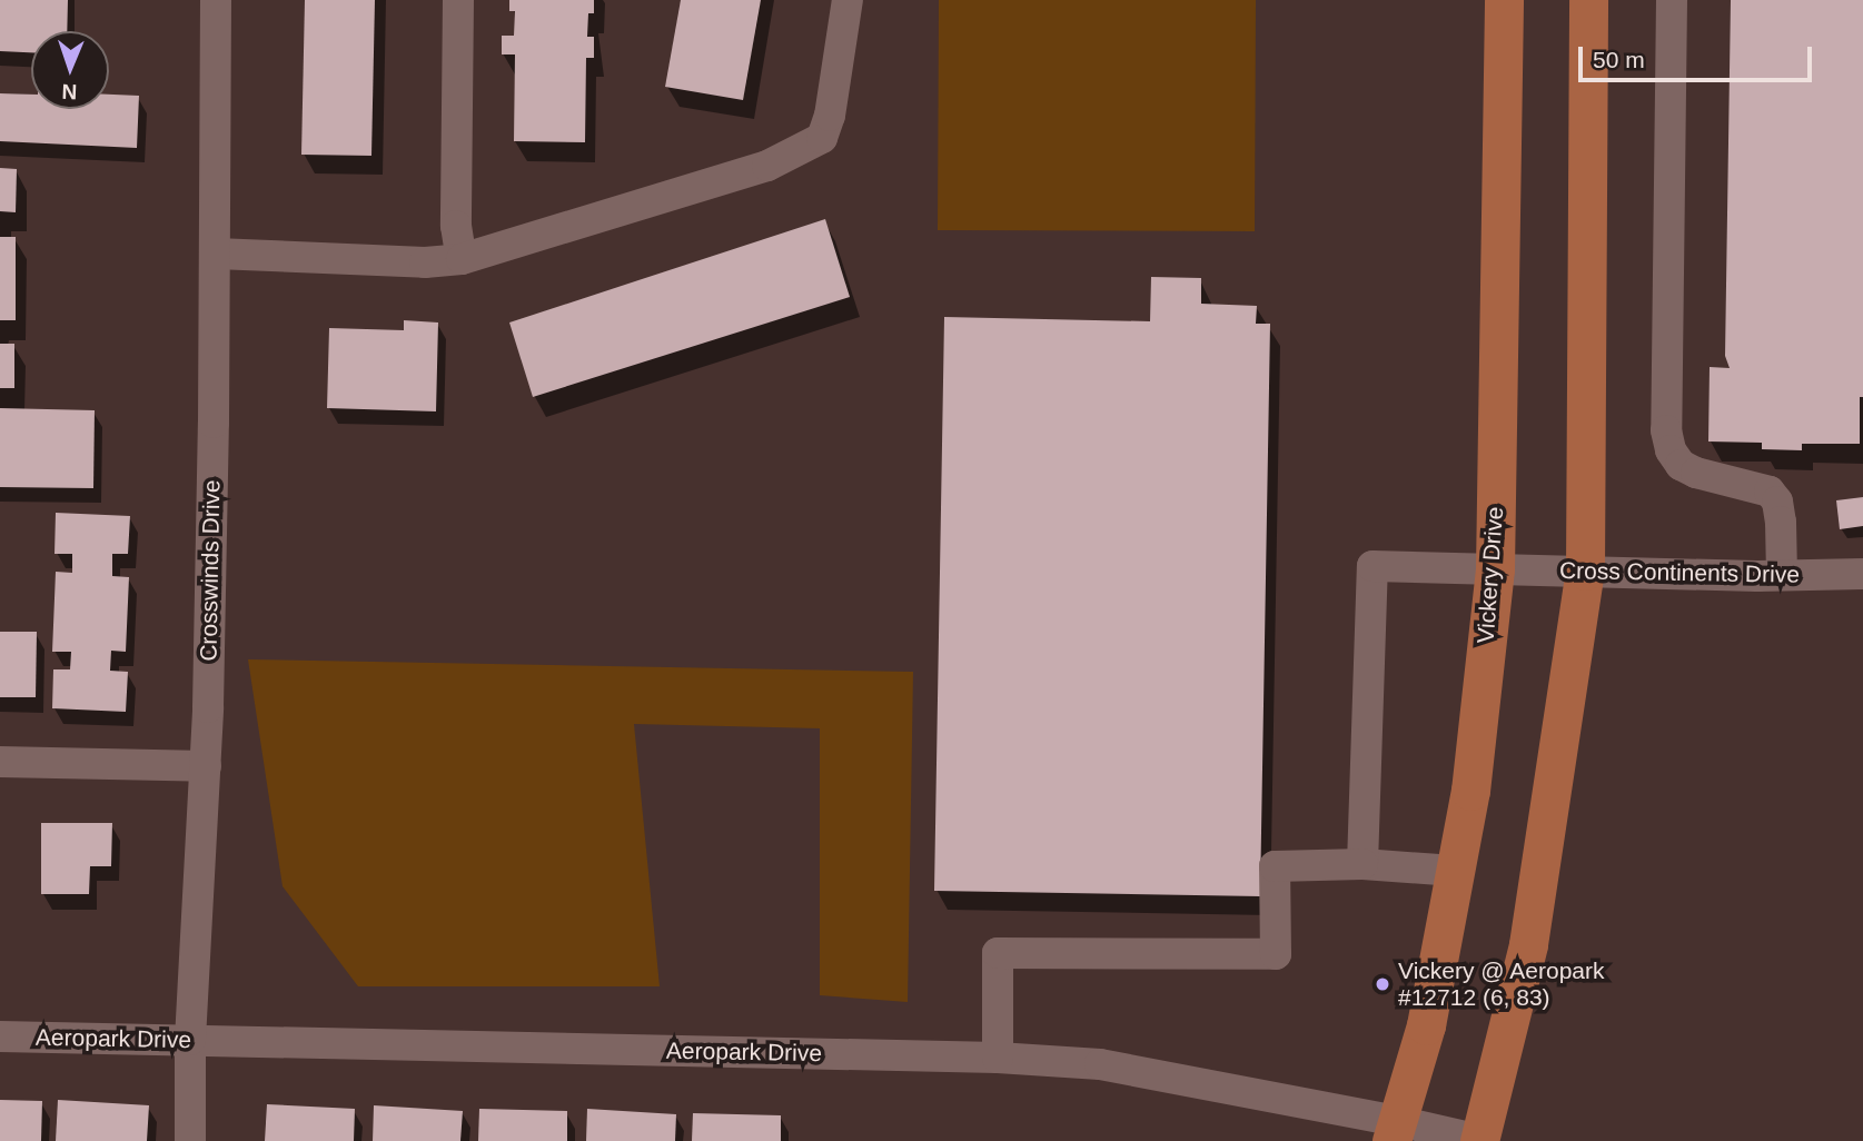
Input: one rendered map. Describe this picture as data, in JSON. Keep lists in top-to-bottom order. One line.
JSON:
{"streets":{"main road":["Vickery Drive"],"street":["Crosswinds Drive","Cross Continents Drive","Aeropark Drive"]},"crossings":[["Crosswinds Drive","Aeropark Drive"],["Cross Continents Drive","Vickery Drive"],["Vickery Drive","Aeropark Drive"]],"places":["Vickery @ Aeropark #12712 (6, 83)"],"scale_bar":"50 m","north":"bottom"}
